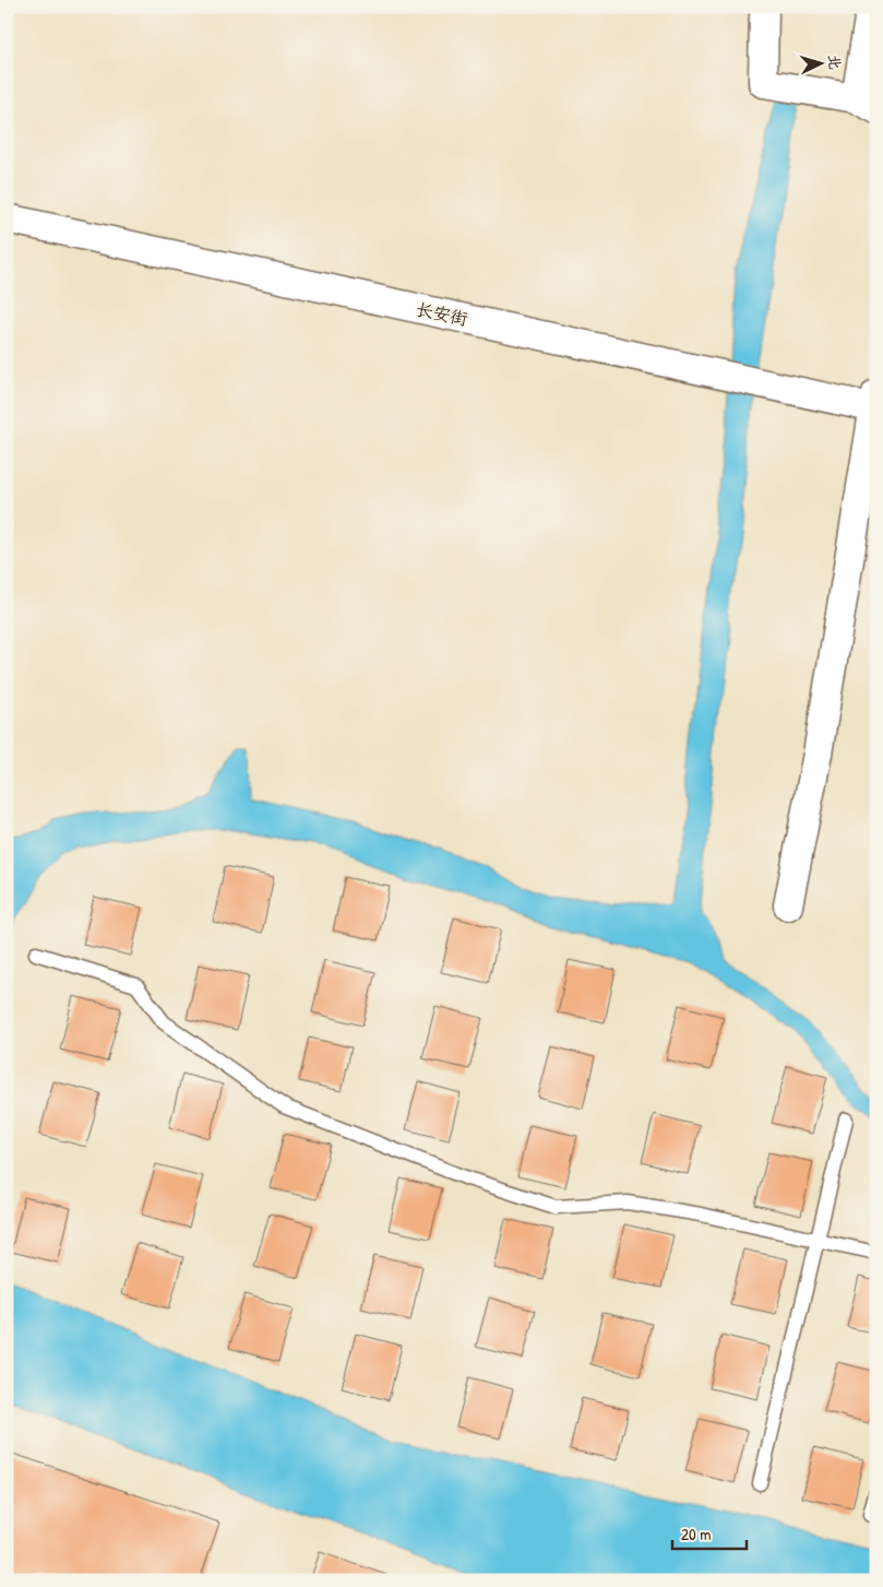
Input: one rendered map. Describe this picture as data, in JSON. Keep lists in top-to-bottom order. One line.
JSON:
{"streets":{"street":["长安街"]},"scale_bar":"20 m","north":"right"}
